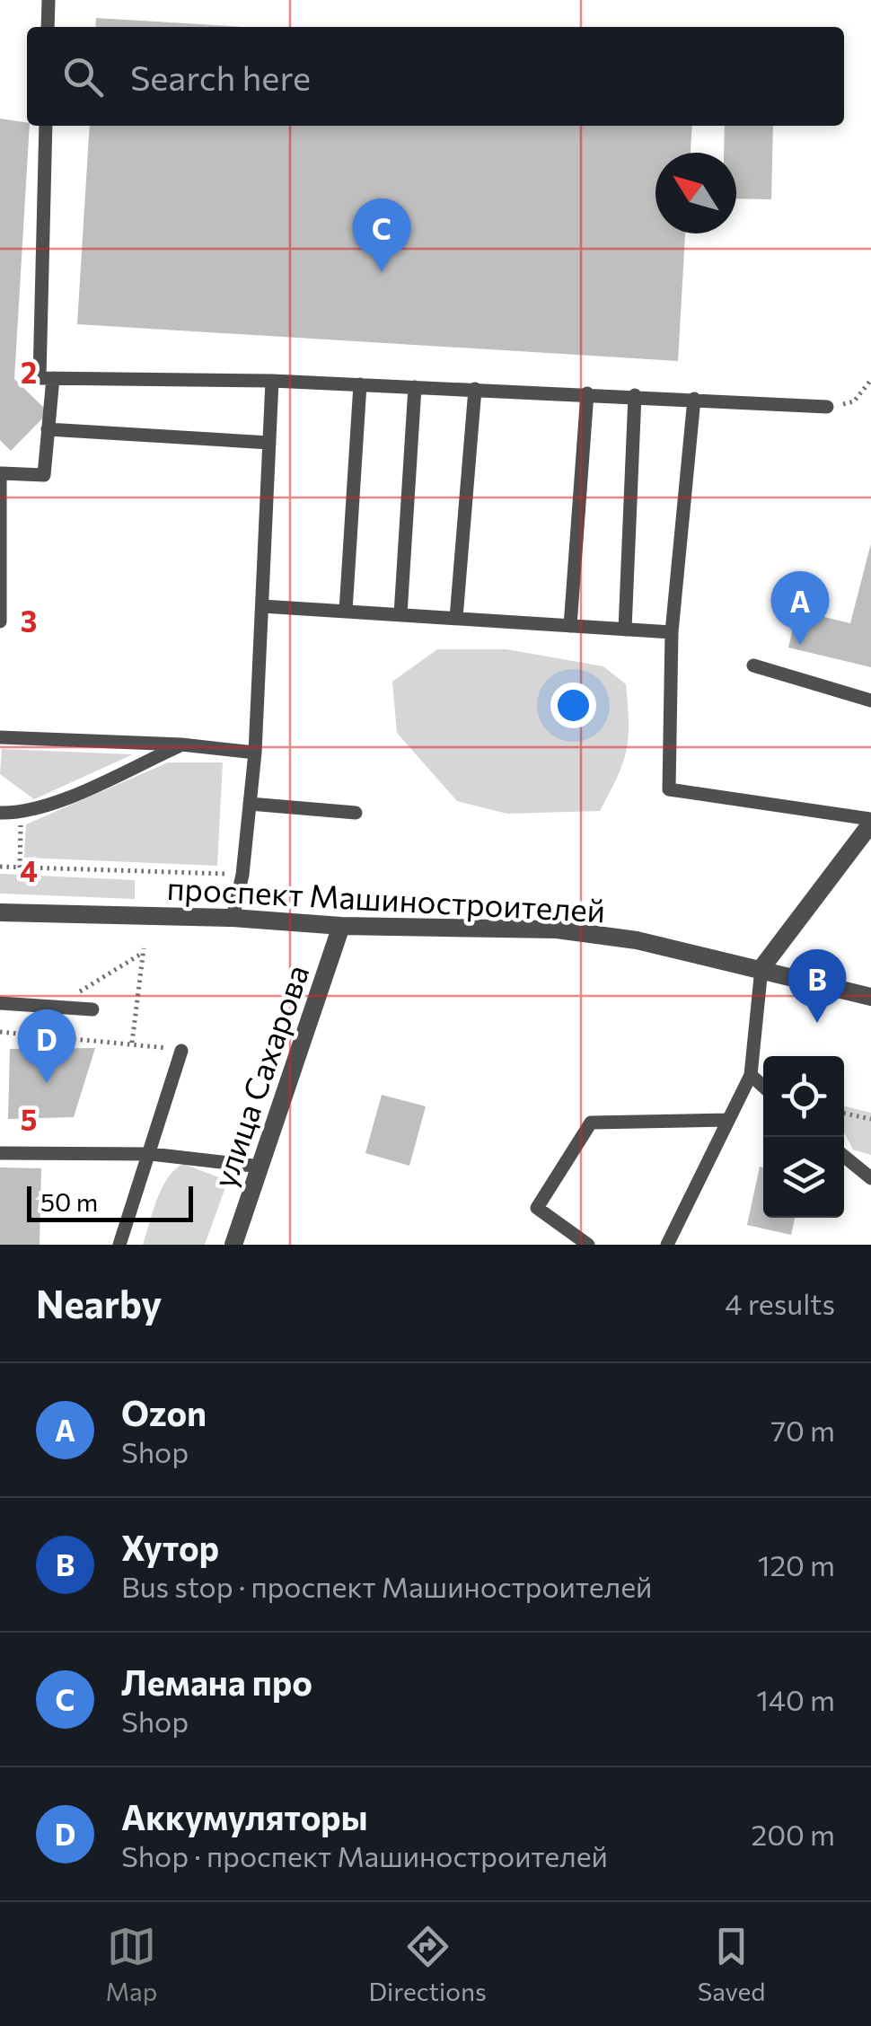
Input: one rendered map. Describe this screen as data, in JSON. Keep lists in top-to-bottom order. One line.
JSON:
{"streets":{"street":["проспект Машиностроителей","улица Сахарова"]},"crossings":[["проспект Машиностроителей","улица Сахарова"]],"scale_bar":"50 m","north":"top left","page":{"search":"Search here","pins":["C","A","B","D"],"scale":"50 m","heading":["Nearby","4 results"],"list":[{"mark":"A","name":"Ozon","note":"Shop","value":"70 m"},{"mark":"B","name":"Хутор","note":"Bus stop · проспект Машиностроителей","value":"120 m"},{"mark":"C","name":"Лемана про","note":"Shop","value":"140 m"},{"mark":"D","name":"Аккумуляторы","note":"Shop · проспект Машиностроителей","value":"200 m"}],"nav":["Map","Directions","Saved"]},"grid":{"rows":["2","3","4","5"]}}
